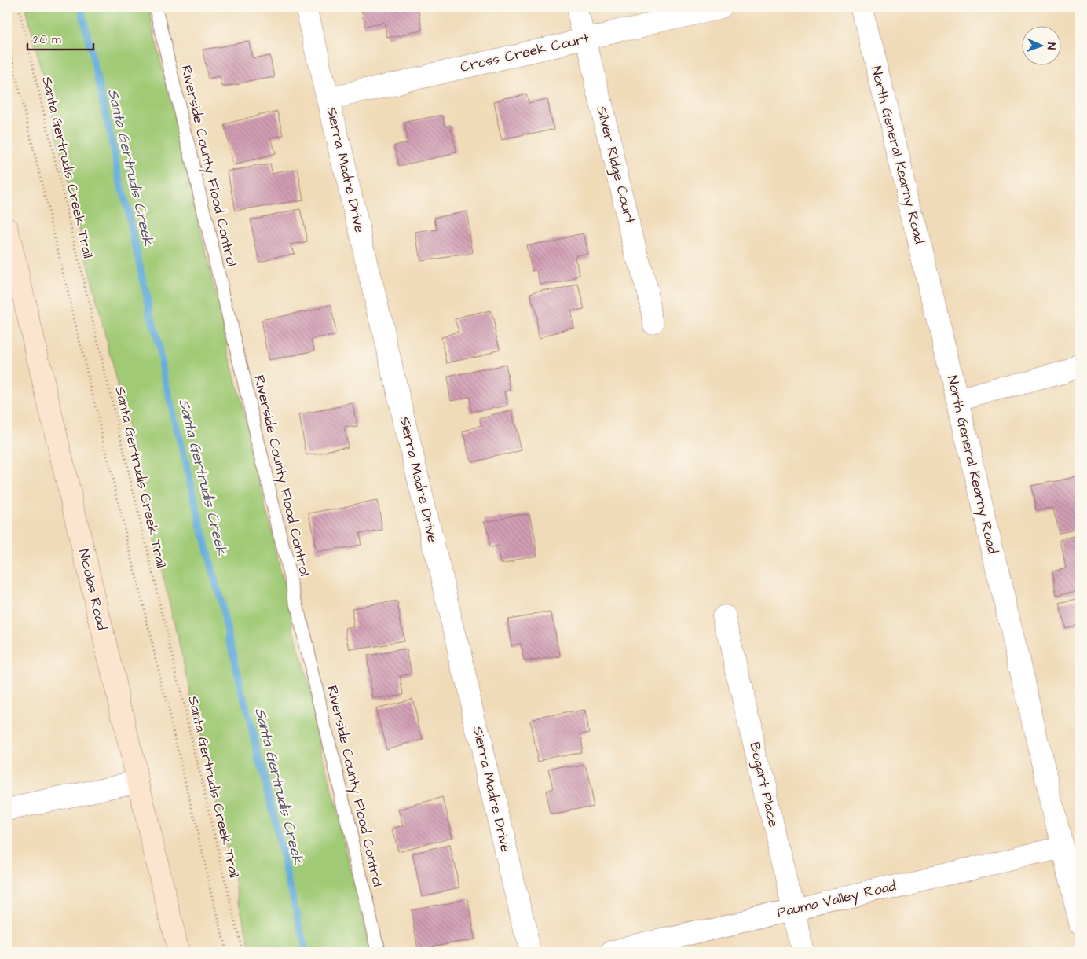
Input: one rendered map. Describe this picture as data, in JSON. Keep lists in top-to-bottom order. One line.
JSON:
{"streets":{"main road":["Nicolas Road"],"street":["Cross Creek Court","North General Kearny Road","Silver Ridge Court","Sierra Madre Drive","Bogart Place","Pauma Valley Road"],"lane":["Riverside County Flood Control"],"path":["Santa Gertrudis Creek Trail"]},"crossings":[["Cross Creek Court","Silver Ridge Court"],["Cross Creek Court","Sierra Madre Drive"],["North General Kearny Road","Pauma Valley Road"],["Bogart Place","Pauma Valley Road"]],"water":["Santa Gertrudis Creek"],"scale_bar":"20 m","north":"right"}
